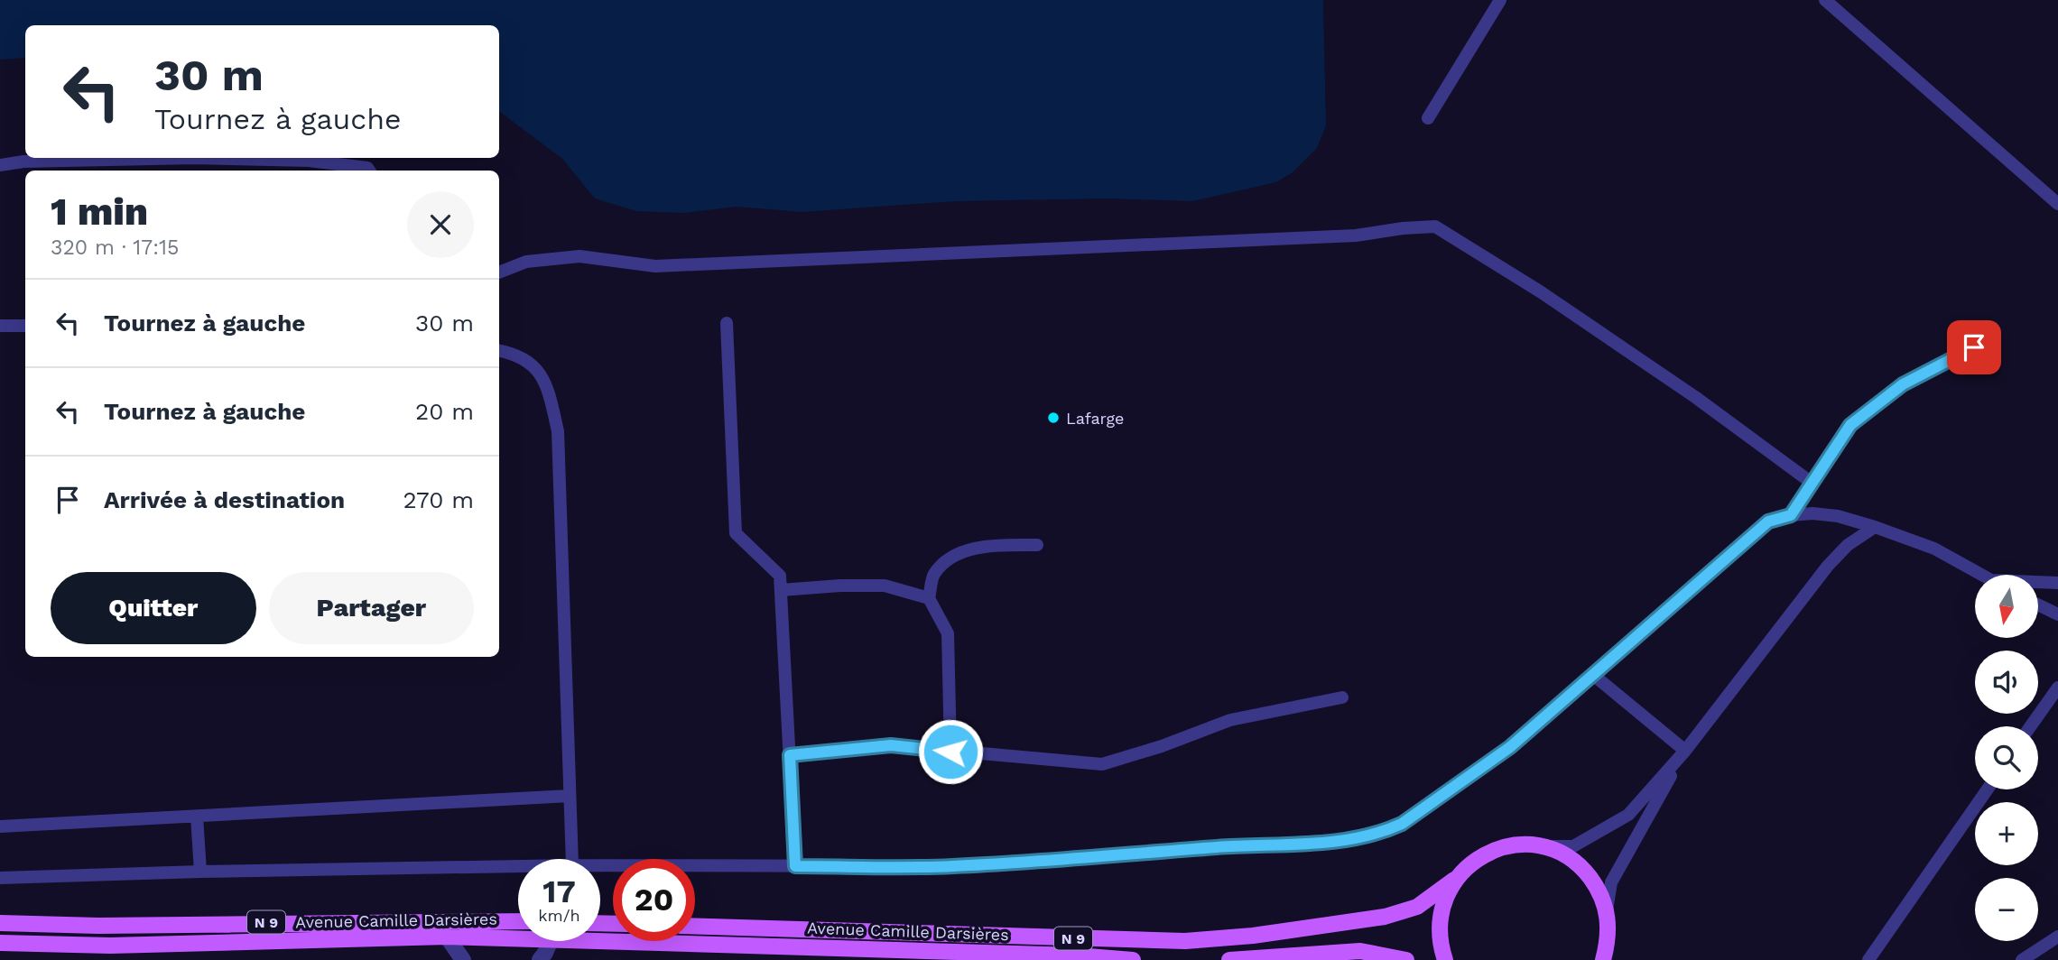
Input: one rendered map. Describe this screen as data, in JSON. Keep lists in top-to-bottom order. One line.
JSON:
{"streets":{"main road":["Avenue Camille Darsières","N 9"]},"places":["Lafarge"],"north":"bottom","page":{"turn":["30 m","Tournez à gauche"],"heading":["1 min","320 m · 17:15"],"list":[{"name":"Tournez à gauche","value":"30 m"},{"name":"Tournez à gauche","value":"20 m"},{"name":"Arrivée à destination","value":"270 m"}],"buttons":["Quitter","Partager"],"map_buttons":["+","−"],"speed":"17 km/h","limit":"20"}}
